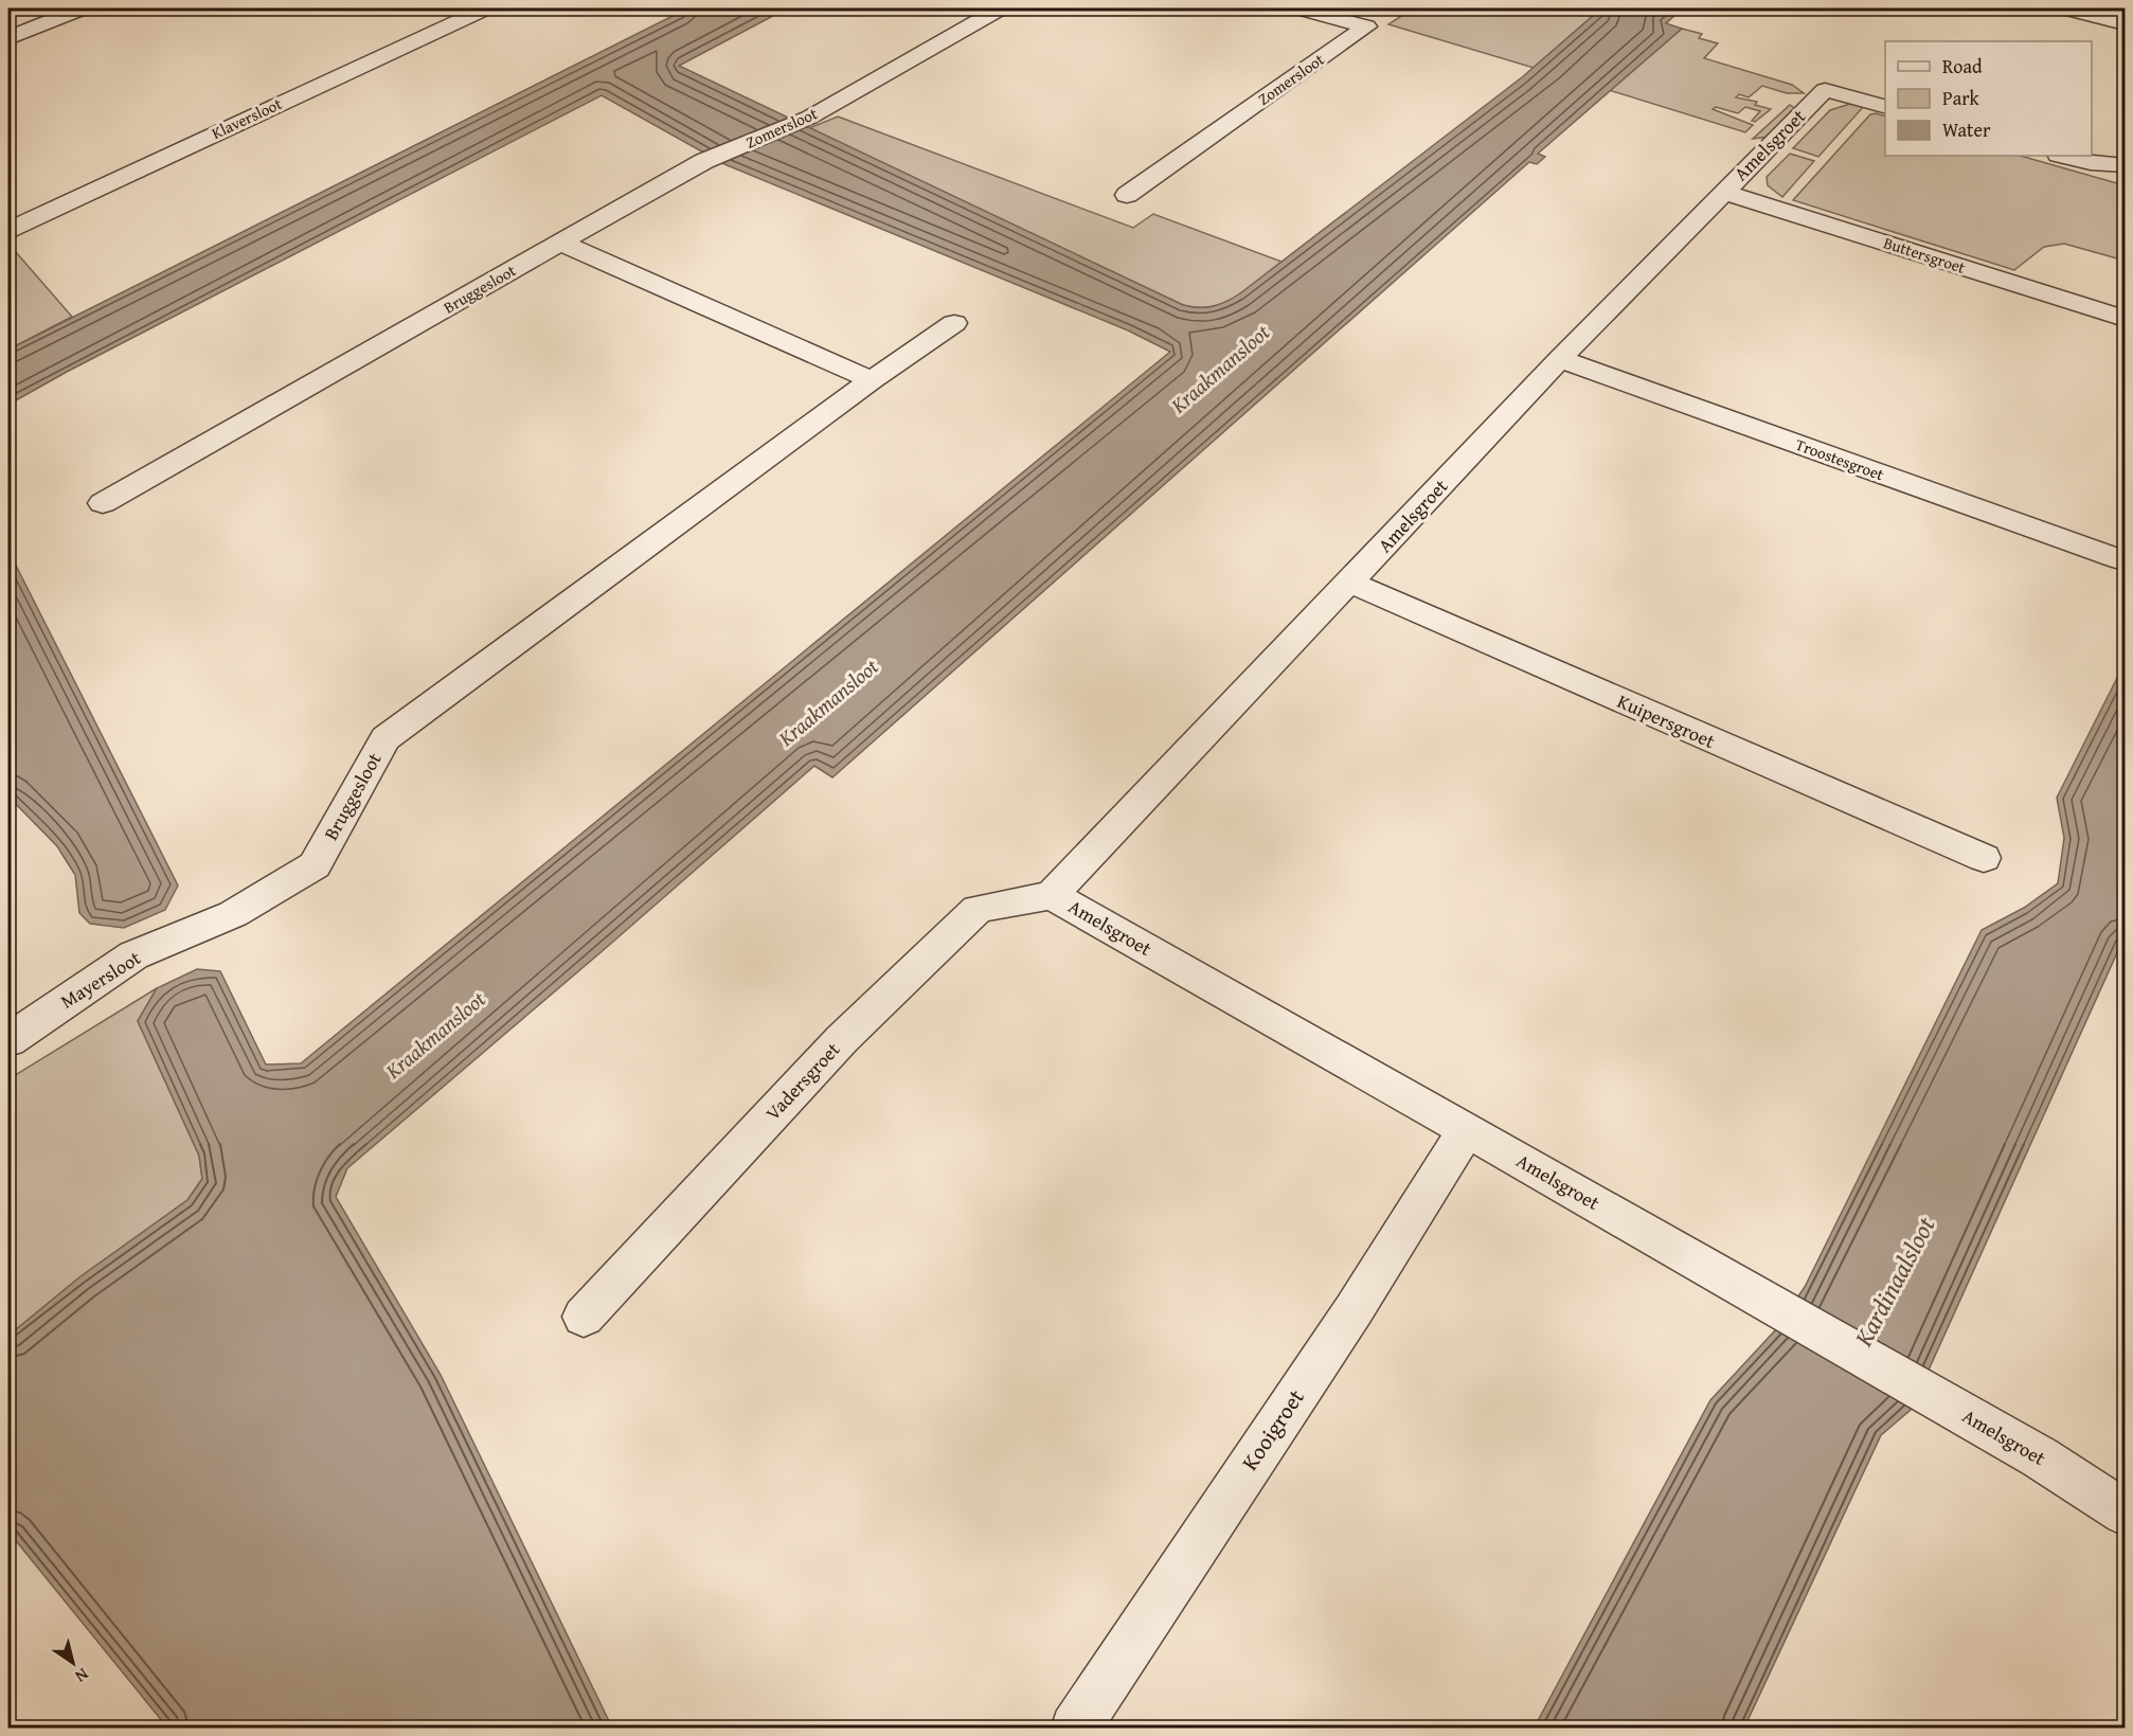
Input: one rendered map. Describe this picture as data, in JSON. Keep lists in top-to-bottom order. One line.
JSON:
{"streets":{"street":["Zomersloot","Klaversloot","Amelsgroet","Buttersgroet","Bruggesloot","Troostesgroet","Kuipersgroet","Mayersloot","Vadersgroet","Kooigroet"]},"crossings":[["Zomersloot","Bruggesloot"],["Amelsgroet","Buttersgroet"],["Amelsgroet","Troostesgroet"],["Amelsgroet","Kuipersgroet"],["Amelsgroet","Vadersgroet"],["Amelsgroet","Kooigroet"],["Bruggesloot","Mayersloot"]],"water":["Kraakmansloot","Kardinaalsloot"],"legend":["Road","Park","Water"],"north":"bottom right"}
